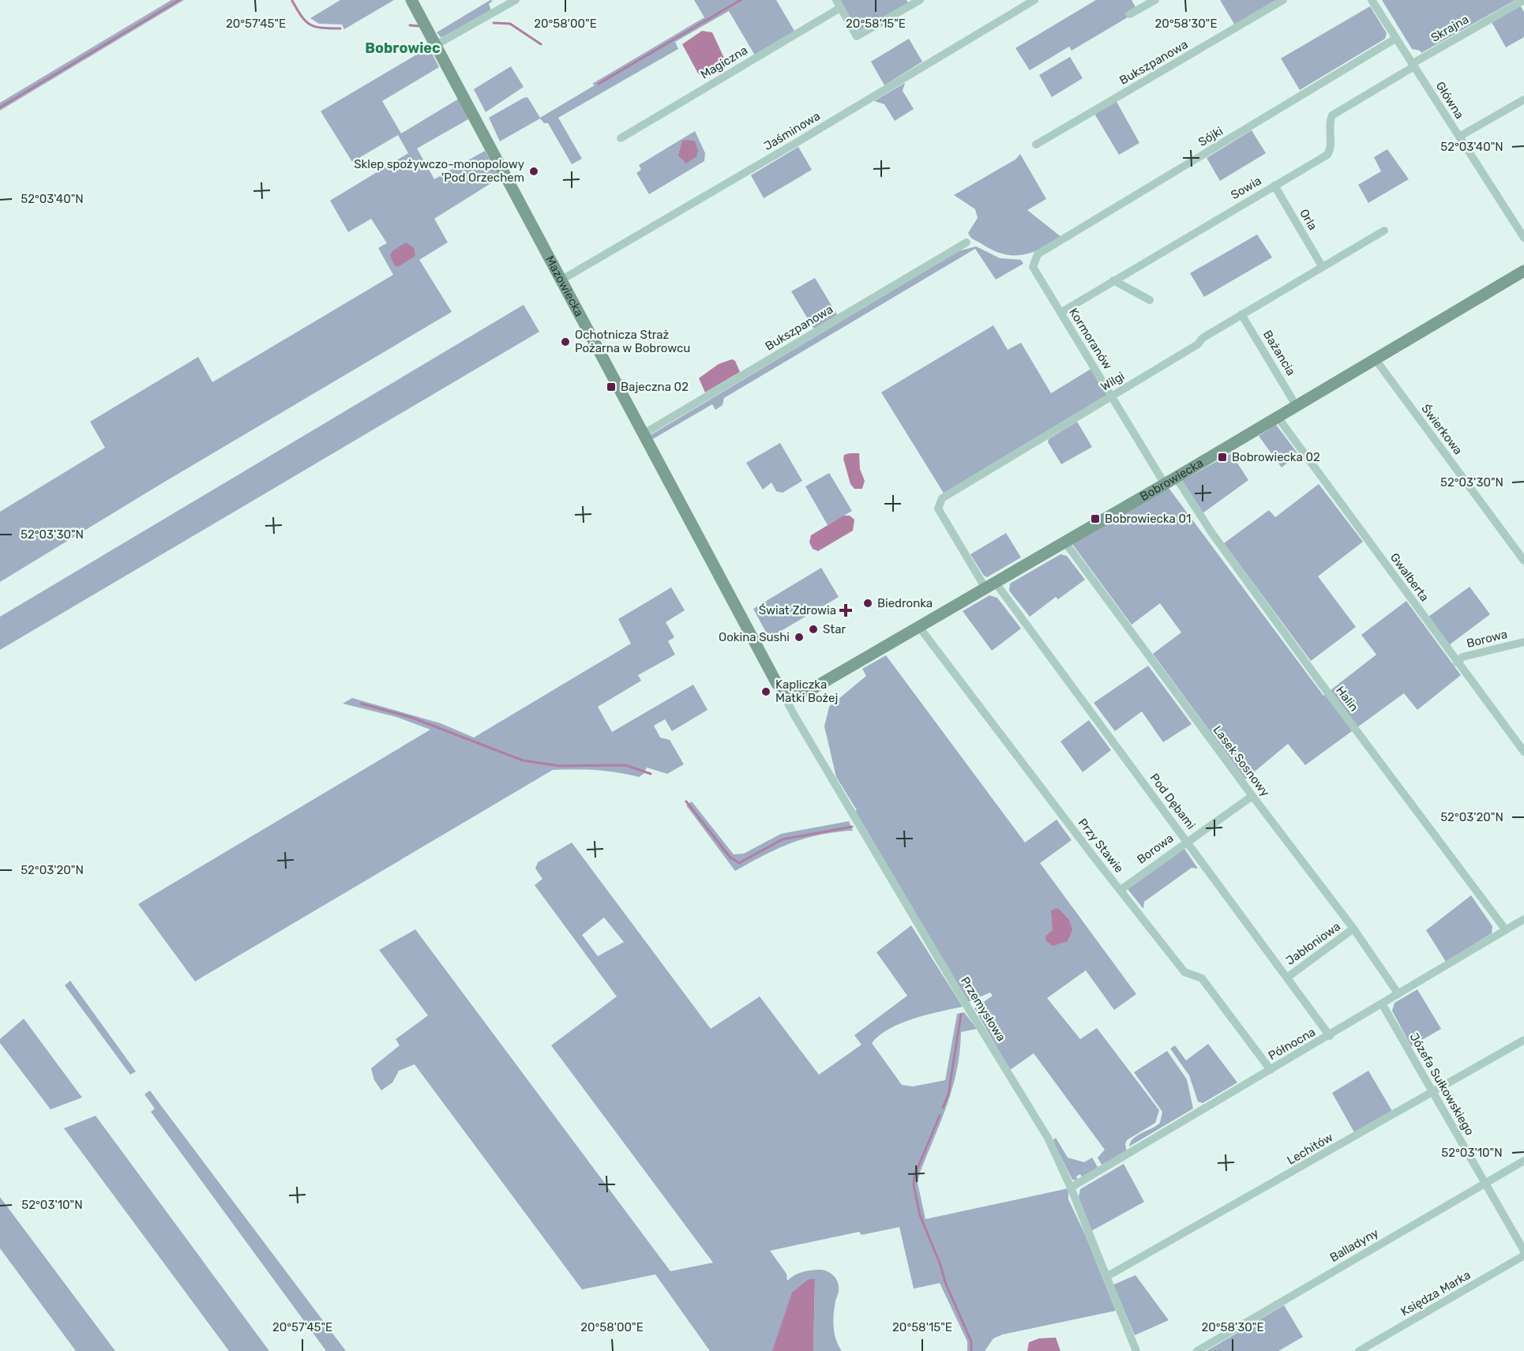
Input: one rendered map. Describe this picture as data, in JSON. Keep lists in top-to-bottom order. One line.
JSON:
{"streets":{"street":["Skrajna","Magiczna","Bukszpanowa","Główna","Jaśminowa","Sójki","Sowia","Orla","Mazowiecka","Kormoranów","Bażancia","Wilgi","Świerkowa","Bobrowiecka","Gwalberta","Borowa","Halin","Lasek Sosnowy","Pod Dębami","Przy Stawie","Jabłoniowa","Przemysłowa","Północna","Józefa Sułkowskiego","Lechitów","Balladyny","Księdza Marka"]},"crossings":[["Skrajna","Główna"],["Skrajna","Sowia"],["Bukszpanowa","Mazowiecka"],["Główna","Sójki"],["Główna","Sowia"],["Jaśminowa","Mazowiecka"],["Sójki","Kormoranów"],["Sowia","Orla"],["Sowia","Kormoranów"],["Orla","Wilgi"],["Mazowiecka","Bobrowiecka"],["Mazowiecka","Przemysłowa"],["Kormoranów","Wilgi"],["Kormoranów","Bobrowiecka"],["Bażancia","Wilgi"],["Bażancia","Bobrowiecka"],["Wilgi","Bobrowiecka"],["Wilgi","Pod Dębami"],["Świerkowa","Bobrowiecka"],["Bobrowiecka","Gwalberta"],["Bobrowiecka","Halin"],["Bobrowiecka","Lasek Sosnowy"],["Bobrowiecka","Pod Dębami"],["Bobrowiecka","Przy Stawie"],["Bobrowiecka","Przemysłowa"],["Gwalberta","Borowa"],["Borowa","Lasek Sosnowy"],["Borowa","Pod Dębami"],["Borowa","Przy Stawie"],["Halin","Północna"],["Lasek Sosnowy","Jabłoniowa"],["Lasek Sosnowy","Północna"],["Pod Dębami","Jabłoniowa"],["Pod Dębami","Północna"],["Przy Stawie","Północna"],["Przemysłowa","Północna"],["Przemysłowa","Lechitów"],["Północna","Józefa Sułkowskiego"],["Józefa Sułkowskiego","Lechitów"],["Józefa Sułkowskiego","Balladyny"]],"districts":["Bobrowiec"],"places":{"other":["Sklep spożywczo-monopolowy 'Pod Orzechem","Ochotnicza Straż Pożarna w Bobrowcu","Biedronka","Star","Ookina Sushi","Kapliczka Matki Bożej"],"transit":["Bajeczna 02","Bobrowiecka 02","Bobrowiecka 01"],"health":["Świat Zdrowia"]},"coordinates":["20°57'45\"E","20°58'00\"E","20°58'15\"E","20°58'30\"E","52°03'40\"N","52°03'30\"N","52°03'20\"N","52°03'10\"N"]}
